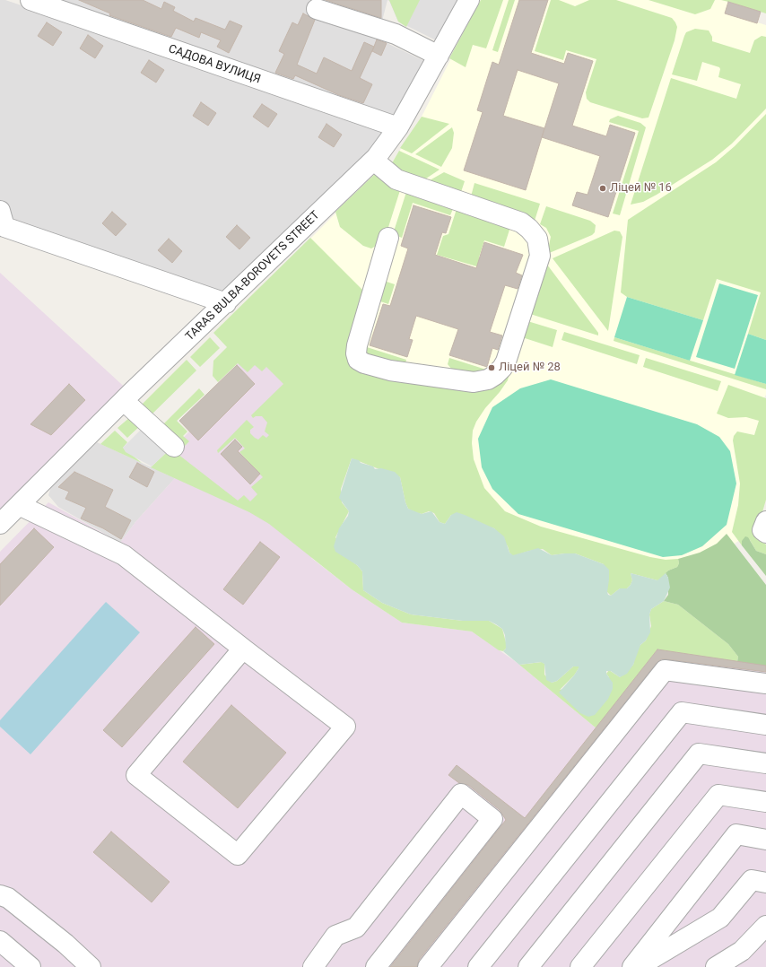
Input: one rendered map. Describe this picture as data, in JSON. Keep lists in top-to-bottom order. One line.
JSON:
{"streets":{"street":["САДОВА ВУЛИЦЯ","TARAS BULBA-BOROVETS STREET"]},"crossings":[["САДОВА ВУЛИЦЯ","TARAS BULBA-BOROVETS STREET"]],"places":["Ліцей № 16","Ліцей № 28"]}
